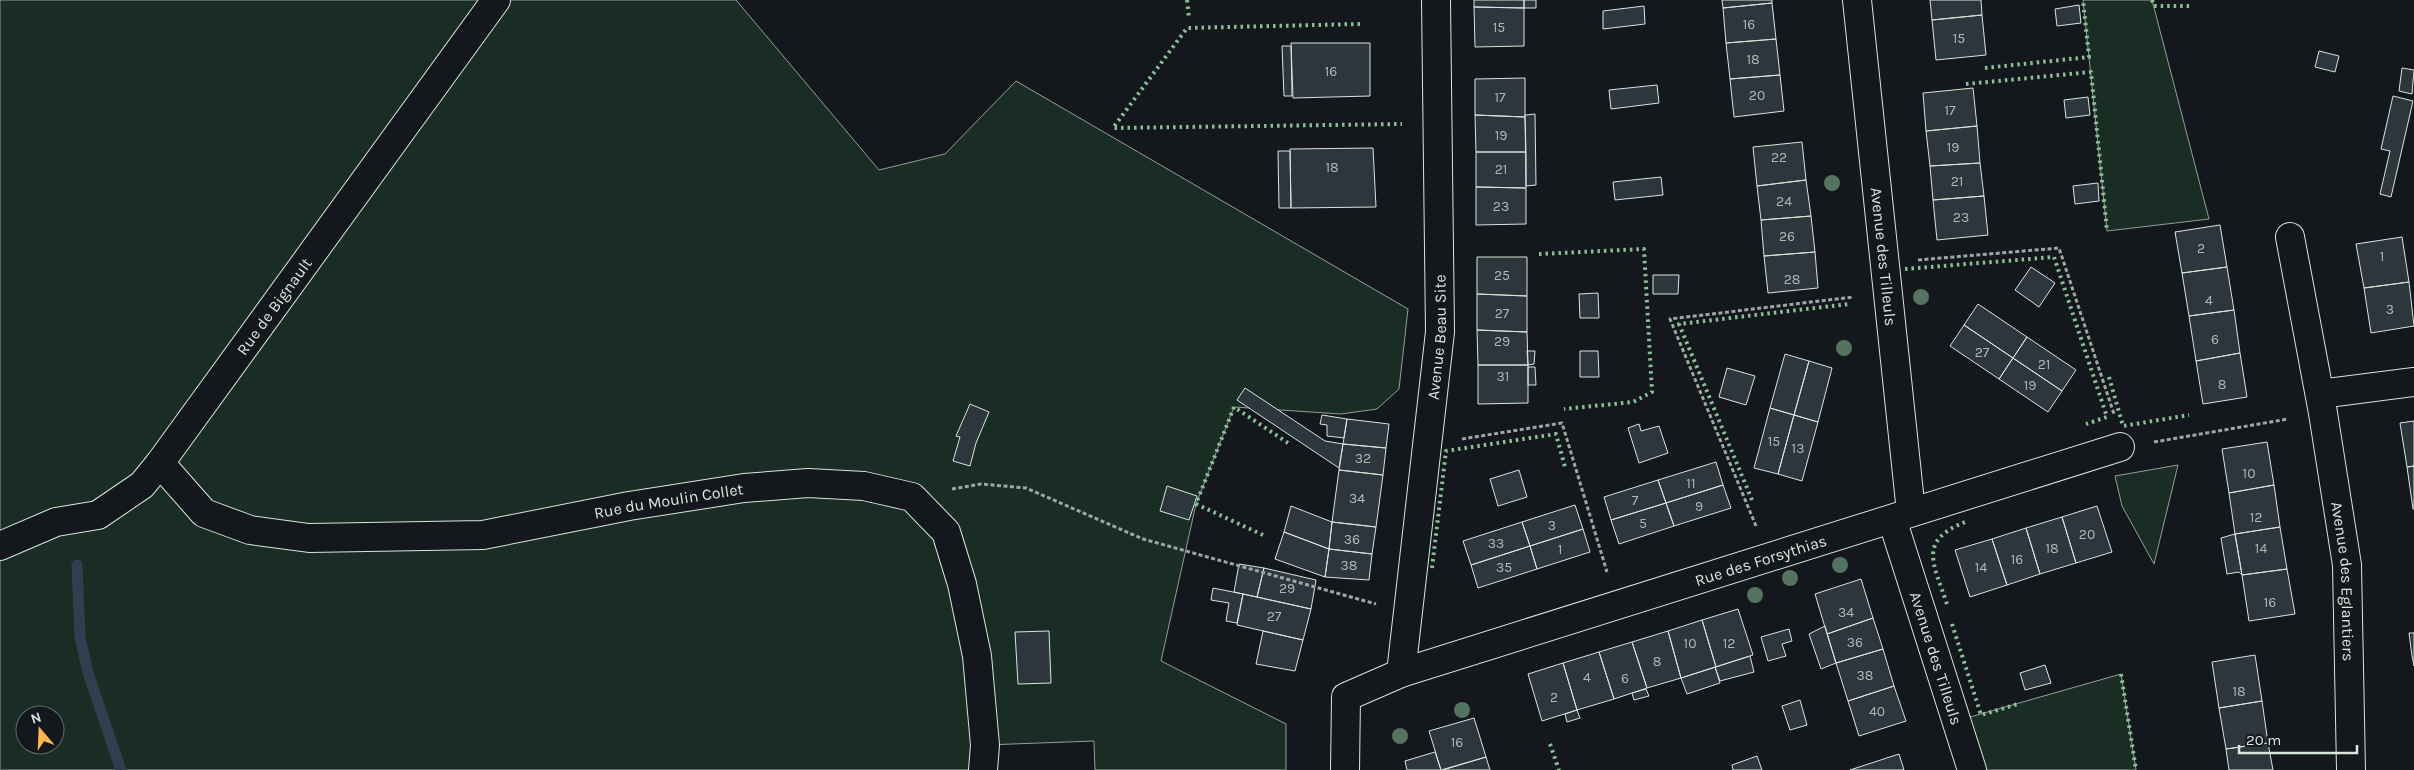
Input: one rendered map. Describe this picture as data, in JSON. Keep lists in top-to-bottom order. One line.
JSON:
{"streets":{"street":["Avenue des Tilleuls","Rue de Bignault","Avenue Beau Site","Rue du Moulin Collet","Rue des Forsythias","Avenue des Eglantiers"]},"crossings":[["Avenue des Tilleuls","Rue des Forsythias"],["Rue de Bignault","Rue du Moulin Collet"],["Avenue Beau Site","Rue des Forsythias"]],"house_numbers":["16","15","15","18","16","20","17","17","19","19","22","18","21","21","24","23","23","26","2","1","25","28","4","3","27","6","29","27","21","31","8","19","15","13","32","10","11","34","7","9","12","5","3","20","36","33","18","14","1","16","38","35","14","29","16","34","27","36","10","12","8","38","4","6","18","2","40","16"],"scale_bar":"20 m","north":"top"}
